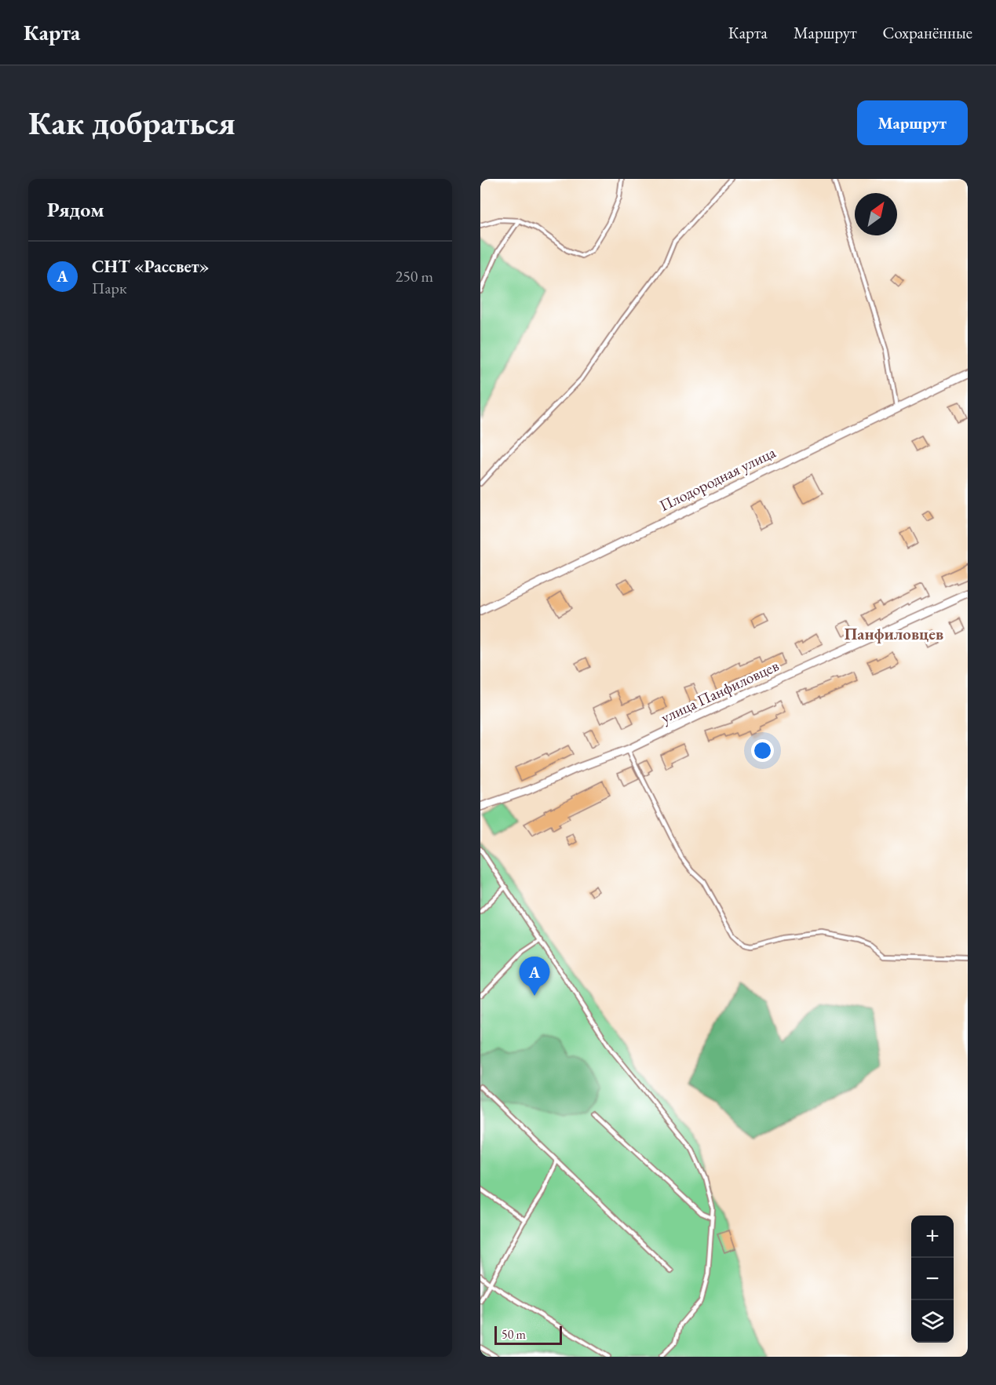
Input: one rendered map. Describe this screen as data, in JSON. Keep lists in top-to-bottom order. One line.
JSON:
{"streets":{"street":["Плодородная улица","улица Панфиловцев"]},"districts":["Панфиловцев"],"scale_bar":"50 m","north":"top right","page":{"header":"Карта","nav":["Карта","Маршрут","Сохранённые"],"buttons":"Маршрут","title":"Как добраться","heading":"Рядом","list":[{"mark":"A","name":"СНТ «Рассвет»","note":"Парк","value":"250 m"}],"pins":"A","map_buttons":["+","−"],"scale":"50 m"}}
